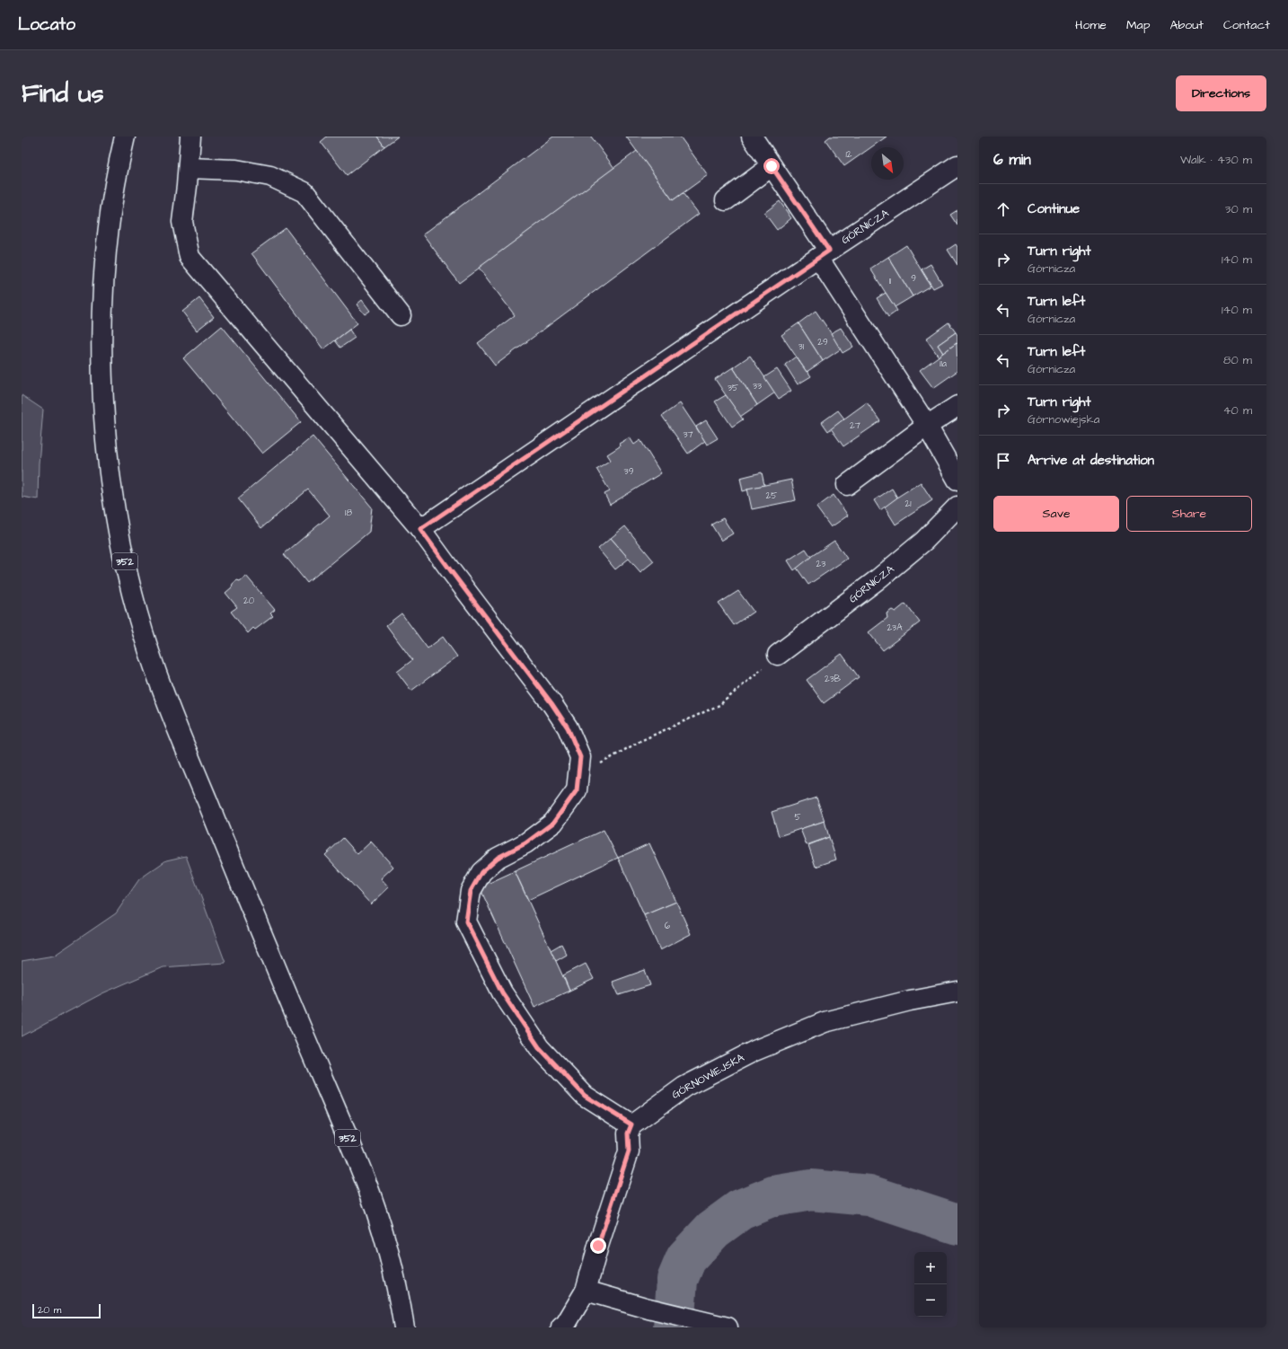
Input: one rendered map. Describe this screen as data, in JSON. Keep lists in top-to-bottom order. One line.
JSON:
{"streets":{"street":["GÓRNICZA","352","GÓRNOWIEJSKA"]},"house_numbers":["12","9","11","29","31","11a","33","35","27","37","39","25","21","18","23","20","23A","23B","5","6"],"scale_bar":"20 m","north":"bottom right","page":{"header":"Locato","nav":["Home","Map","About","Contact"],"buttons":["Directions",["Save","Share"]],"title":"Find us","heading":["6 min","Walk · 430 m"],"list":[["Continue","30 m"],["Turn right","Górnicza","140 m"],["Turn left","Górnicza","140 m"],["Turn left","Górnicza","80 m"],["Turn right","Górnowiejska","40 m"],"Arrive at destination"],"map_buttons":["+","−"],"scale":"20 m"}}
